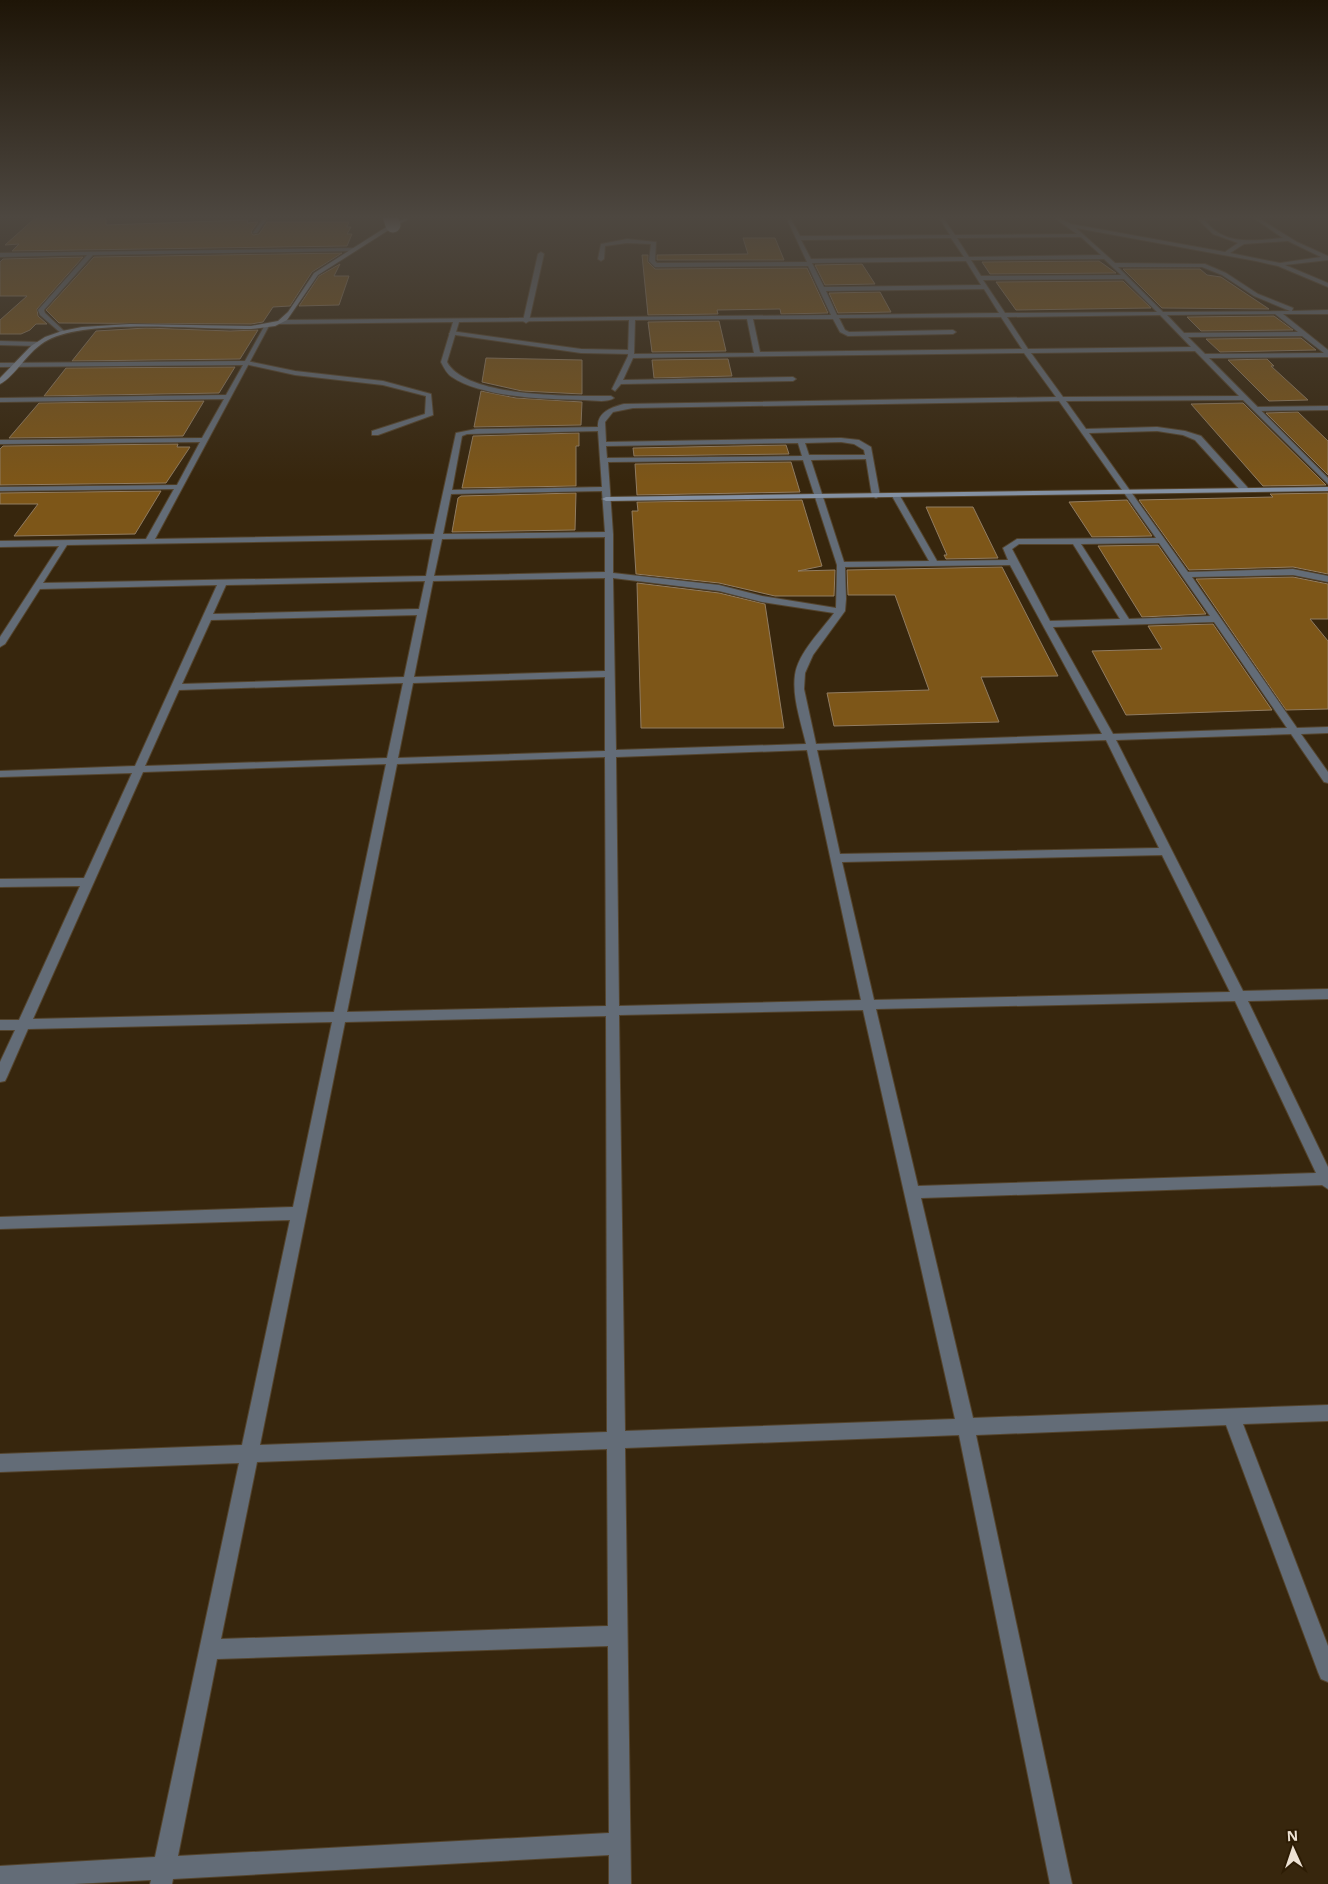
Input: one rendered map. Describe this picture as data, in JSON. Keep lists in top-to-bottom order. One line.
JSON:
{"north":"top"}
